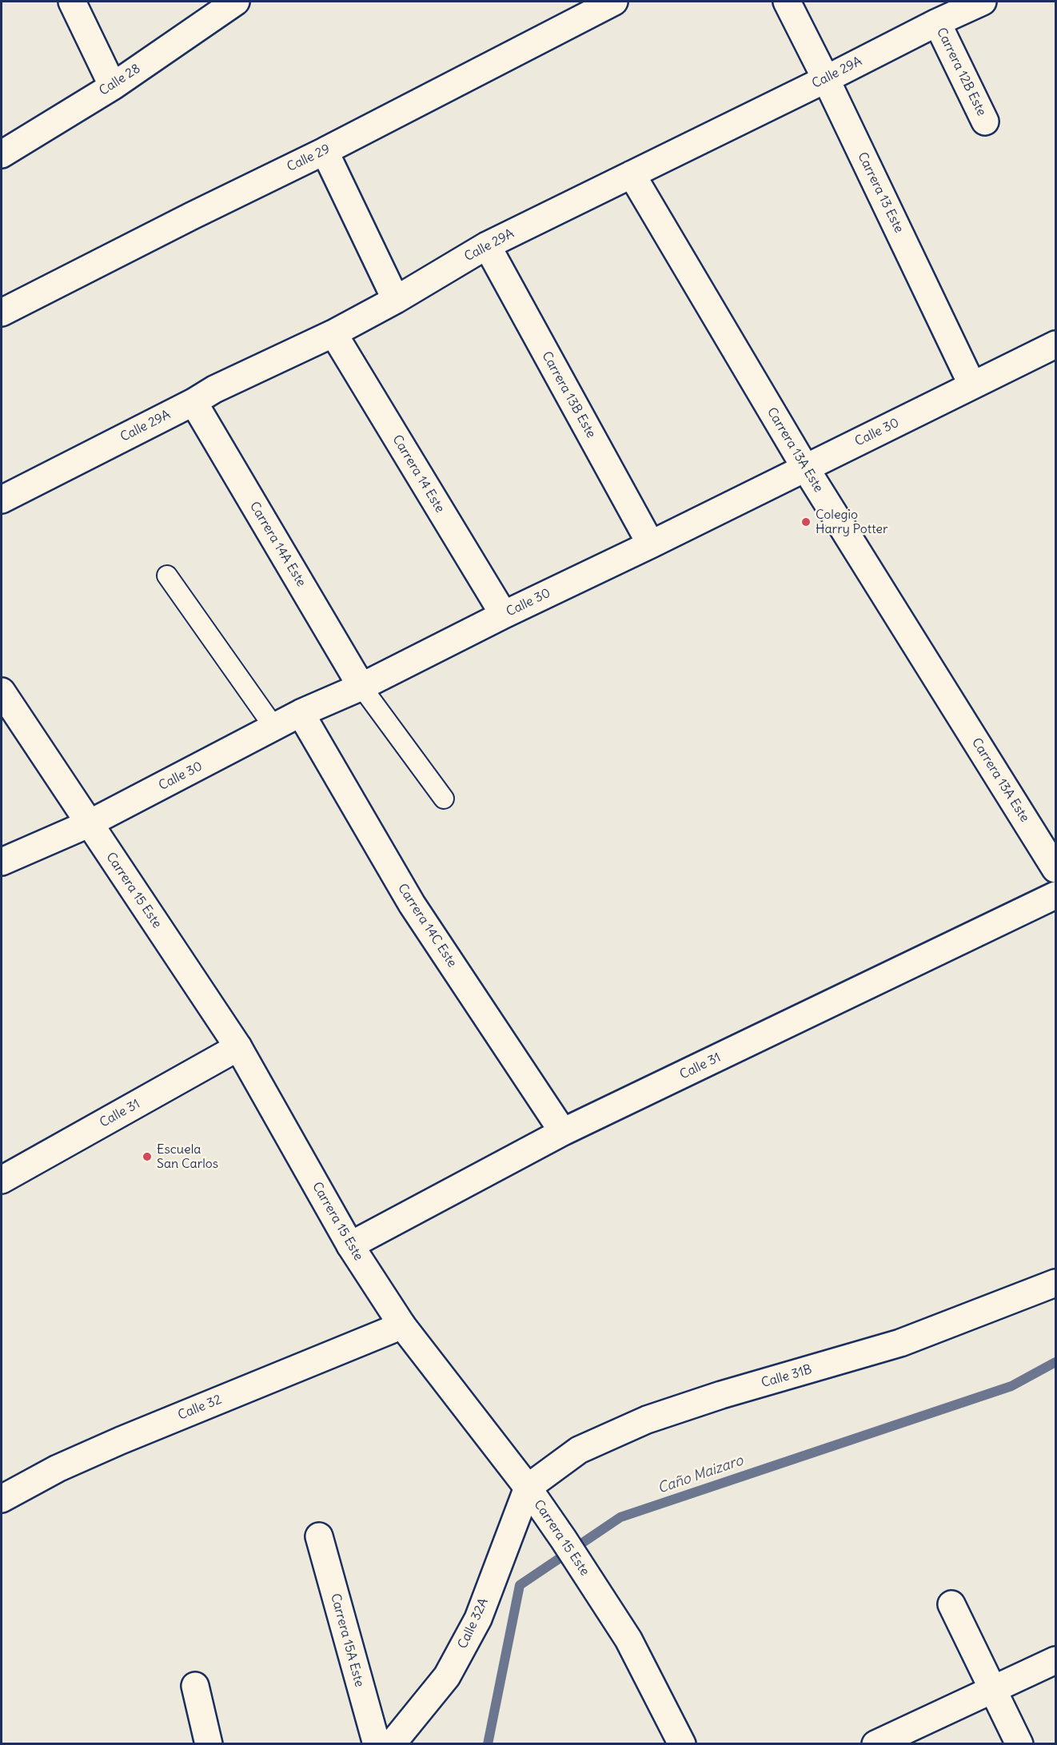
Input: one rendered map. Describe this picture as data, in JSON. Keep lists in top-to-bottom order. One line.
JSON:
{"streets":{"street":["Carrera 12B Este","Calle 29A","Calle 28","Calle 29","Carrera 13 Este","Carrera 13B Este","Calle 30","Carrera 13A Este","Carrera 14 Este","Carrera 14A Este","Carrera 15 Este","Carrera 14C Este","Calle 31","Calle 31B","Calle 32","Calle 32A","Carrera 15A Este"]},"crossings":[["Carrera 12B Este","Calle 29A"],["Calle 29A","Carrera 13 Este"],["Calle 29A","Carrera 13B Este"],["Calle 29A","Carrera 13A Este"],["Calle 29A","Carrera 14 Este"],["Calle 29A","Carrera 14A Este"],["Carrera 13 Este","Calle 30"],["Carrera 13B Este","Calle 30"],["Calle 30","Carrera 13A Este"],["Calle 30","Carrera 14 Este"],["Calle 30","Carrera 14A Este"],["Calle 30","Carrera 15 Este"],["Calle 30","Carrera 14C Este"],["Carrera 15 Este","Calle 31"],["Carrera 15 Este","Calle 31B"],["Carrera 15 Este","Calle 32"],["Carrera 15 Este","Calle 32A"],["Carrera 14C Este","Calle 31"],["Calle 31B","Calle 32A"]],"water":["Caño Maizaro"],"places":["Colegio Harry Potter","Escuela San Carlos"]}
